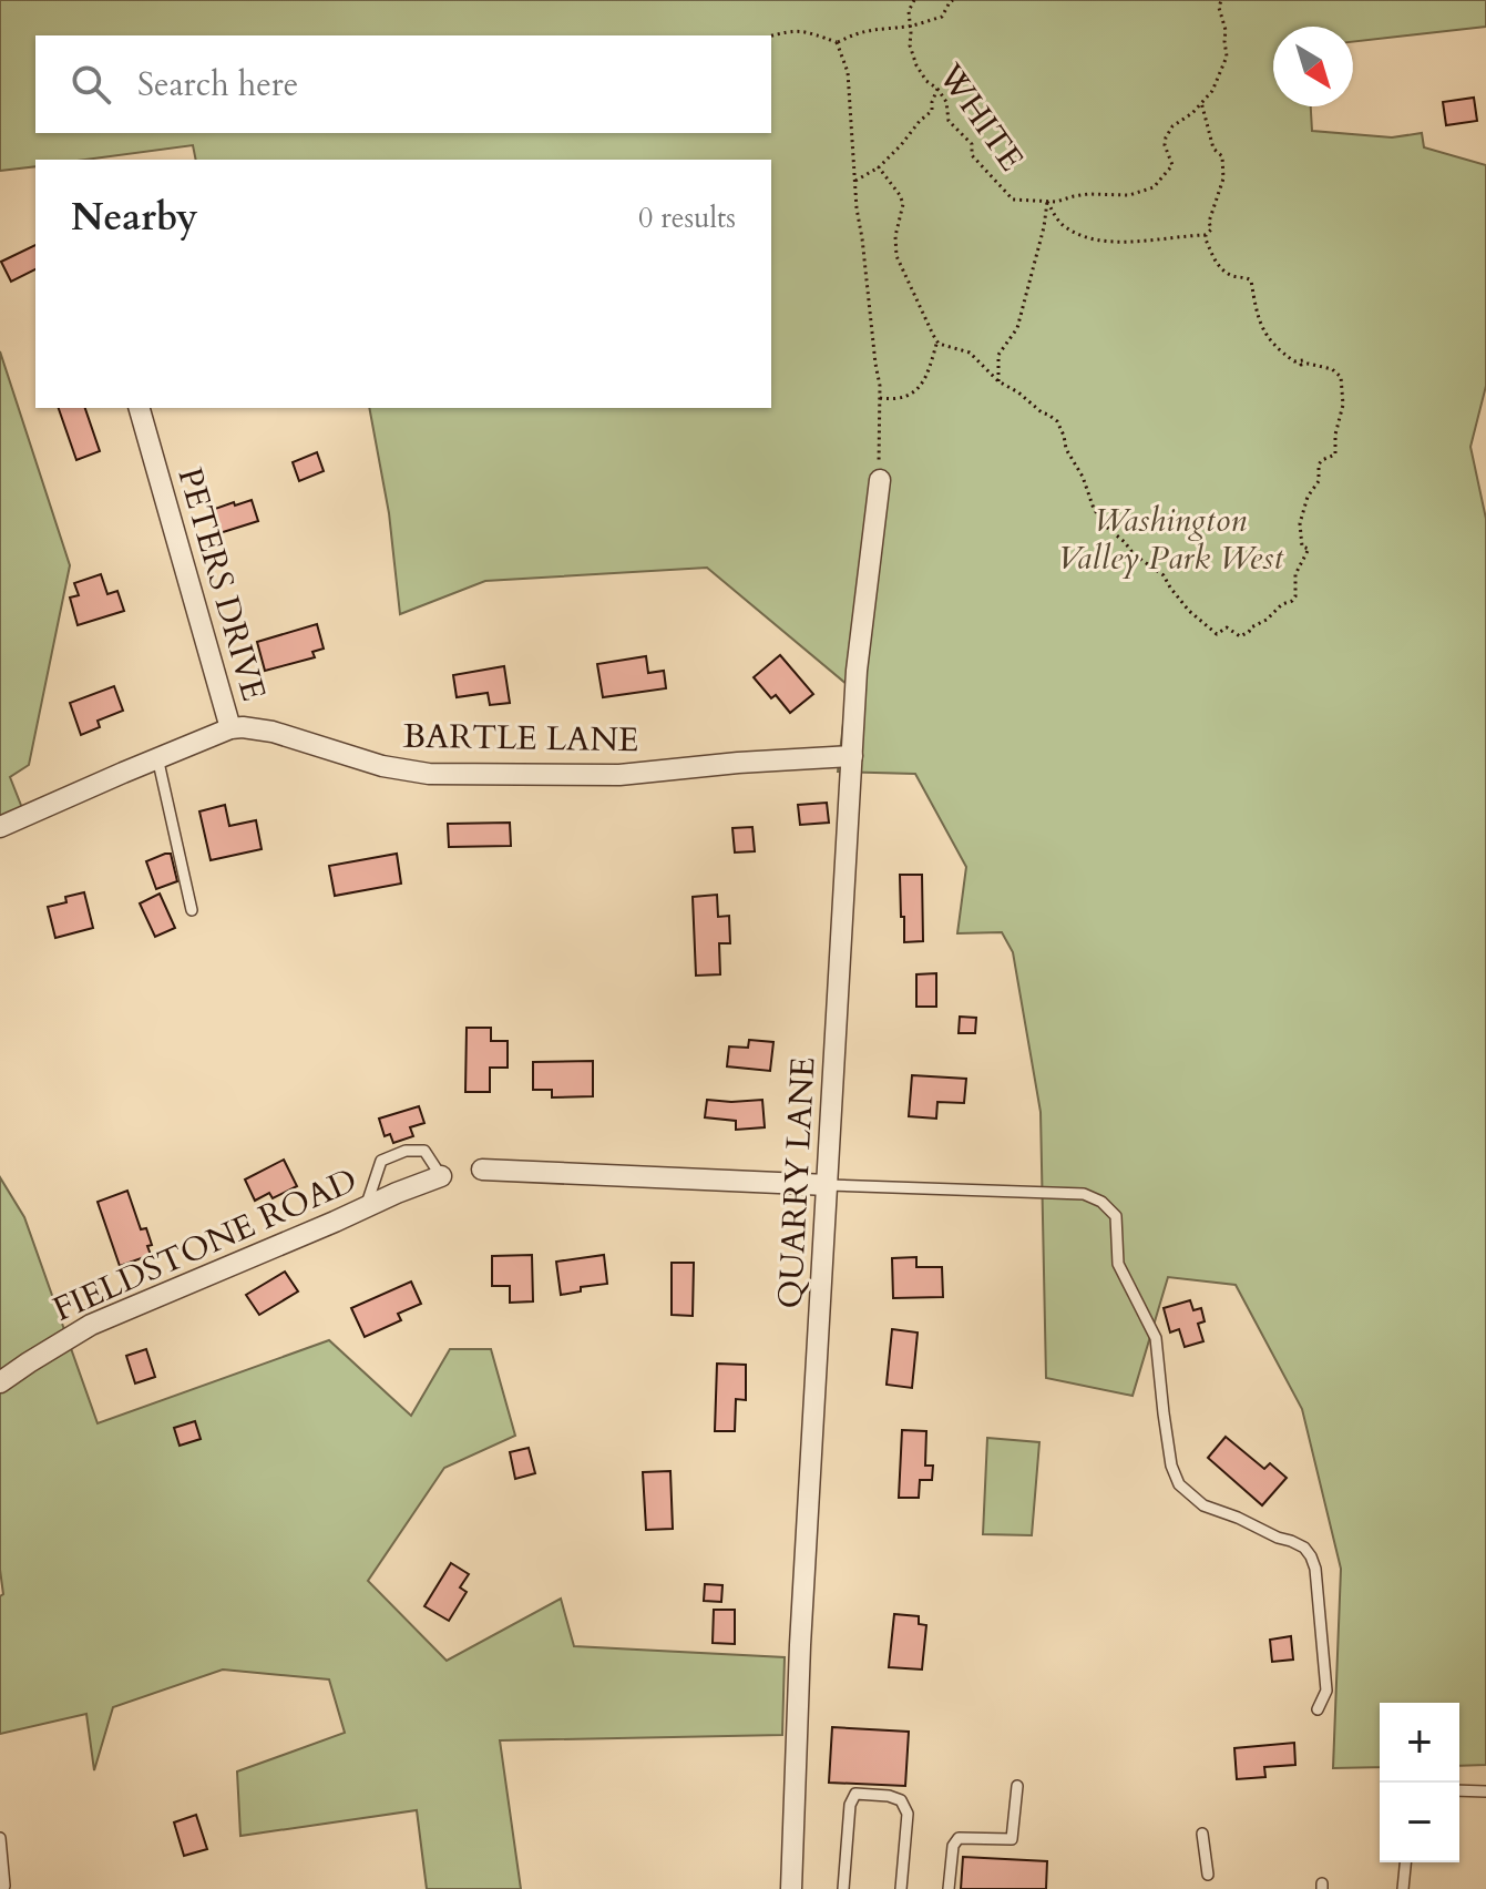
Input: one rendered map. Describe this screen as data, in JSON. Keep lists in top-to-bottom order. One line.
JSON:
{"streets":{"street":["PETERS DRIVE","BARTLE LANE","QUARRY LANE","FIELDSTONE ROAD"],"path":["WHITE"]},"crossings":[["PETERS DRIVE","BARTLE LANE"],["BARTLE LANE","QUARRY LANE"]],"parks":["Washington Valley Park West"],"north":"bottom right","page":{"search":"Search here","heading":["Nearby","0 results"],"map_buttons":["+","−"]}}
